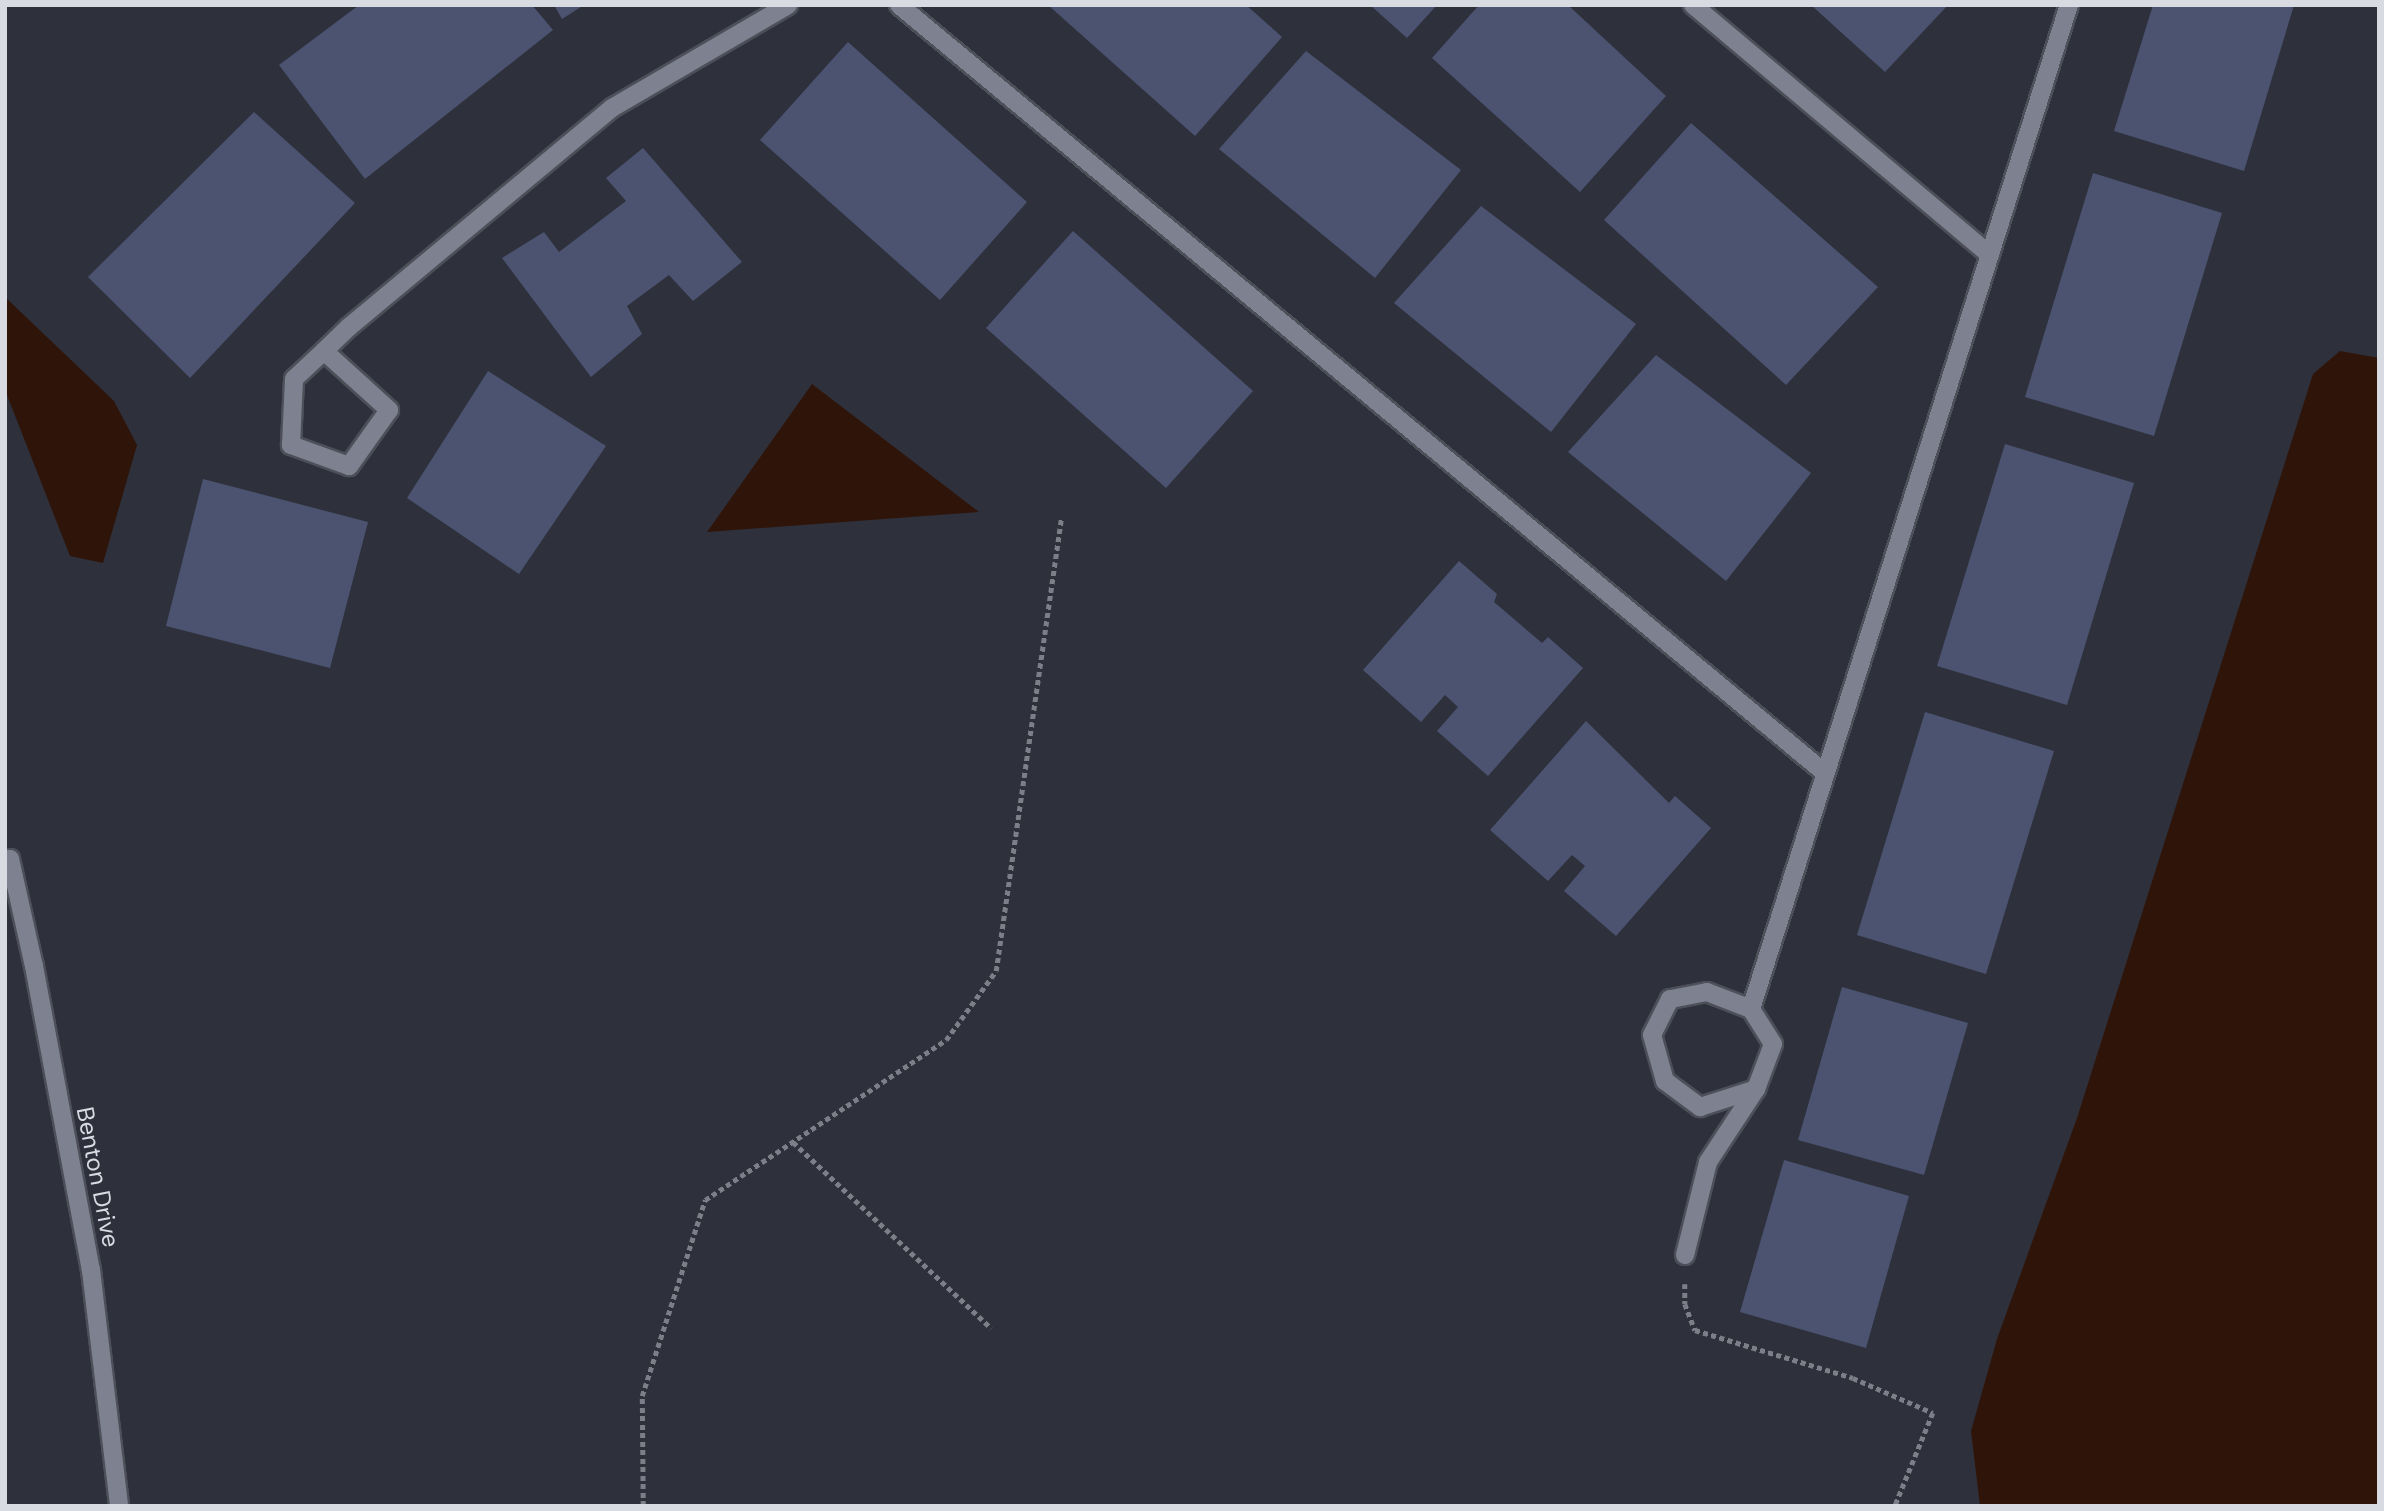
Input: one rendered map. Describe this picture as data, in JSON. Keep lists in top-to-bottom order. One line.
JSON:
{"streets":{"street":["Benton Drive"]}}
